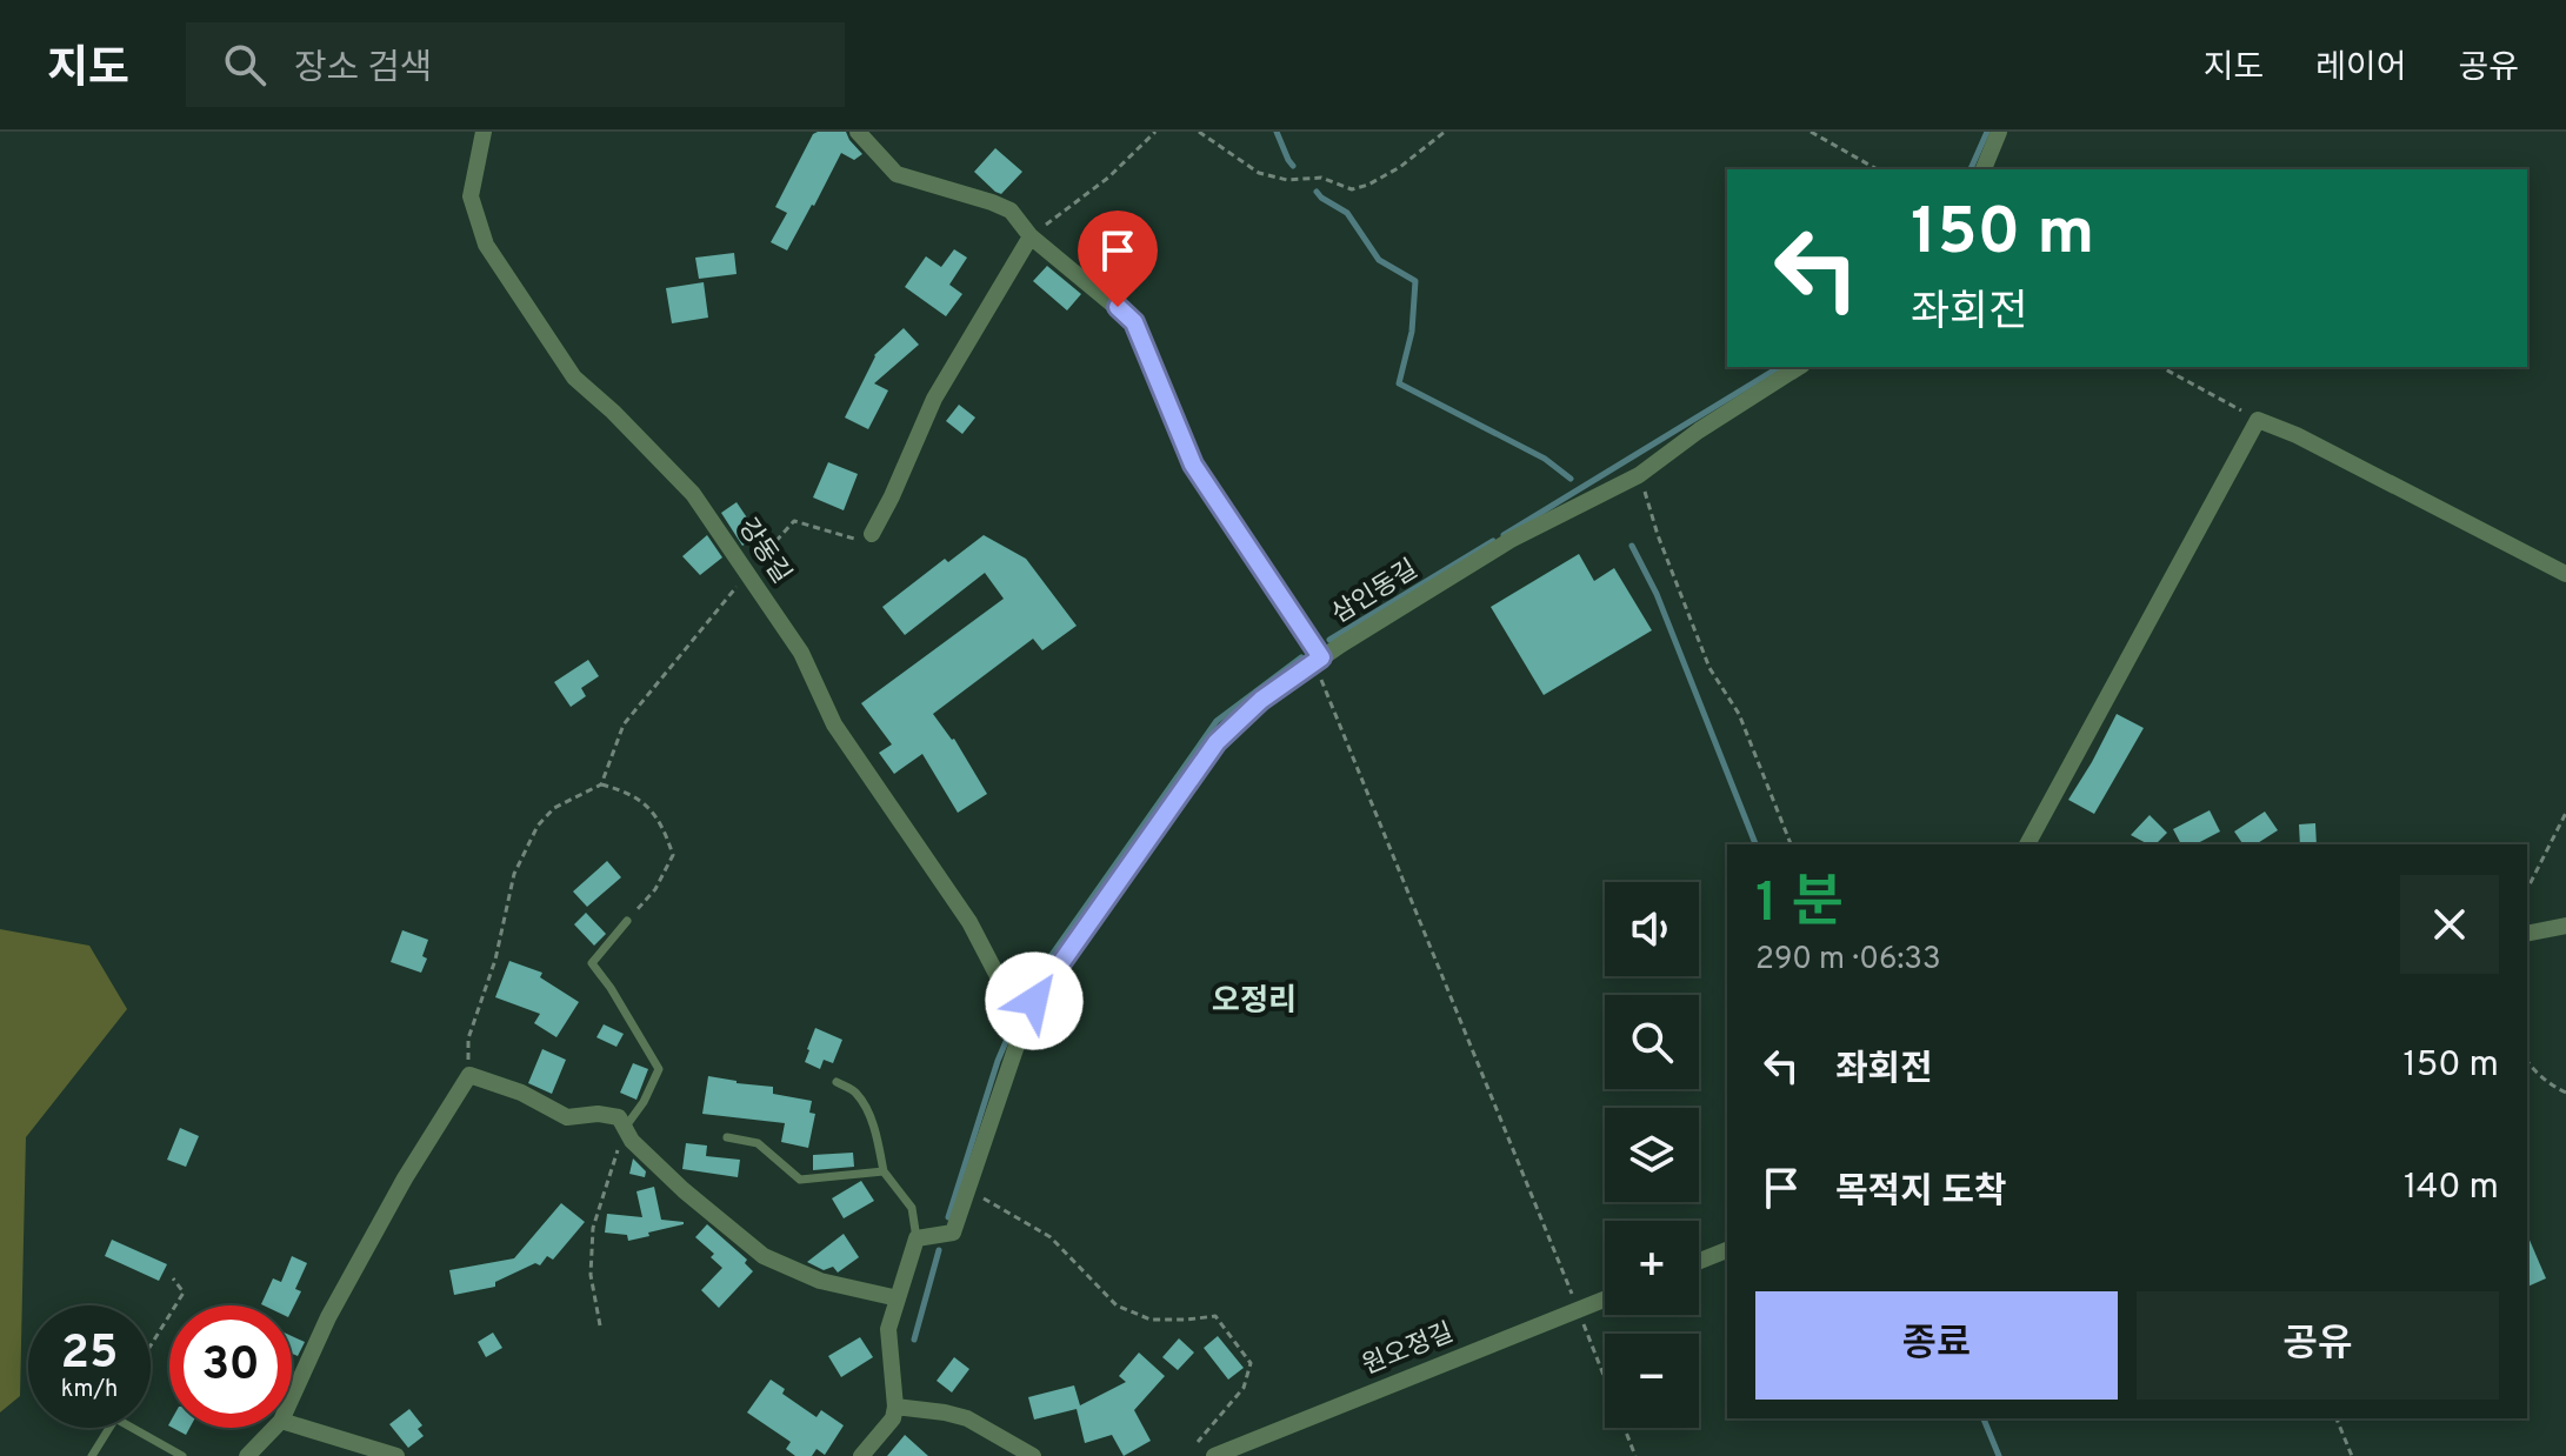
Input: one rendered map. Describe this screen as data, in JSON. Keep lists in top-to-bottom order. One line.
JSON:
{"streets":{"street":["강동길","삼인동길","원오정길"]},"crossings":[["강동길","삼인동길"]],"districts":["오정리"],"page":{"header":"지도","search":"장소 검색","nav":["지도","레이어","공유"],"turn":["150 m","좌회전"],"heading":["1 분","290 m · 06:33"],"map_buttons":["+","−"],"list":[{"name":"좌회전","value":"150 m"},{"name":"목적지 도착","value":"140 m"}],"buttons":["종료","공유"],"speed":"25 km/h","limit":"30"}}
